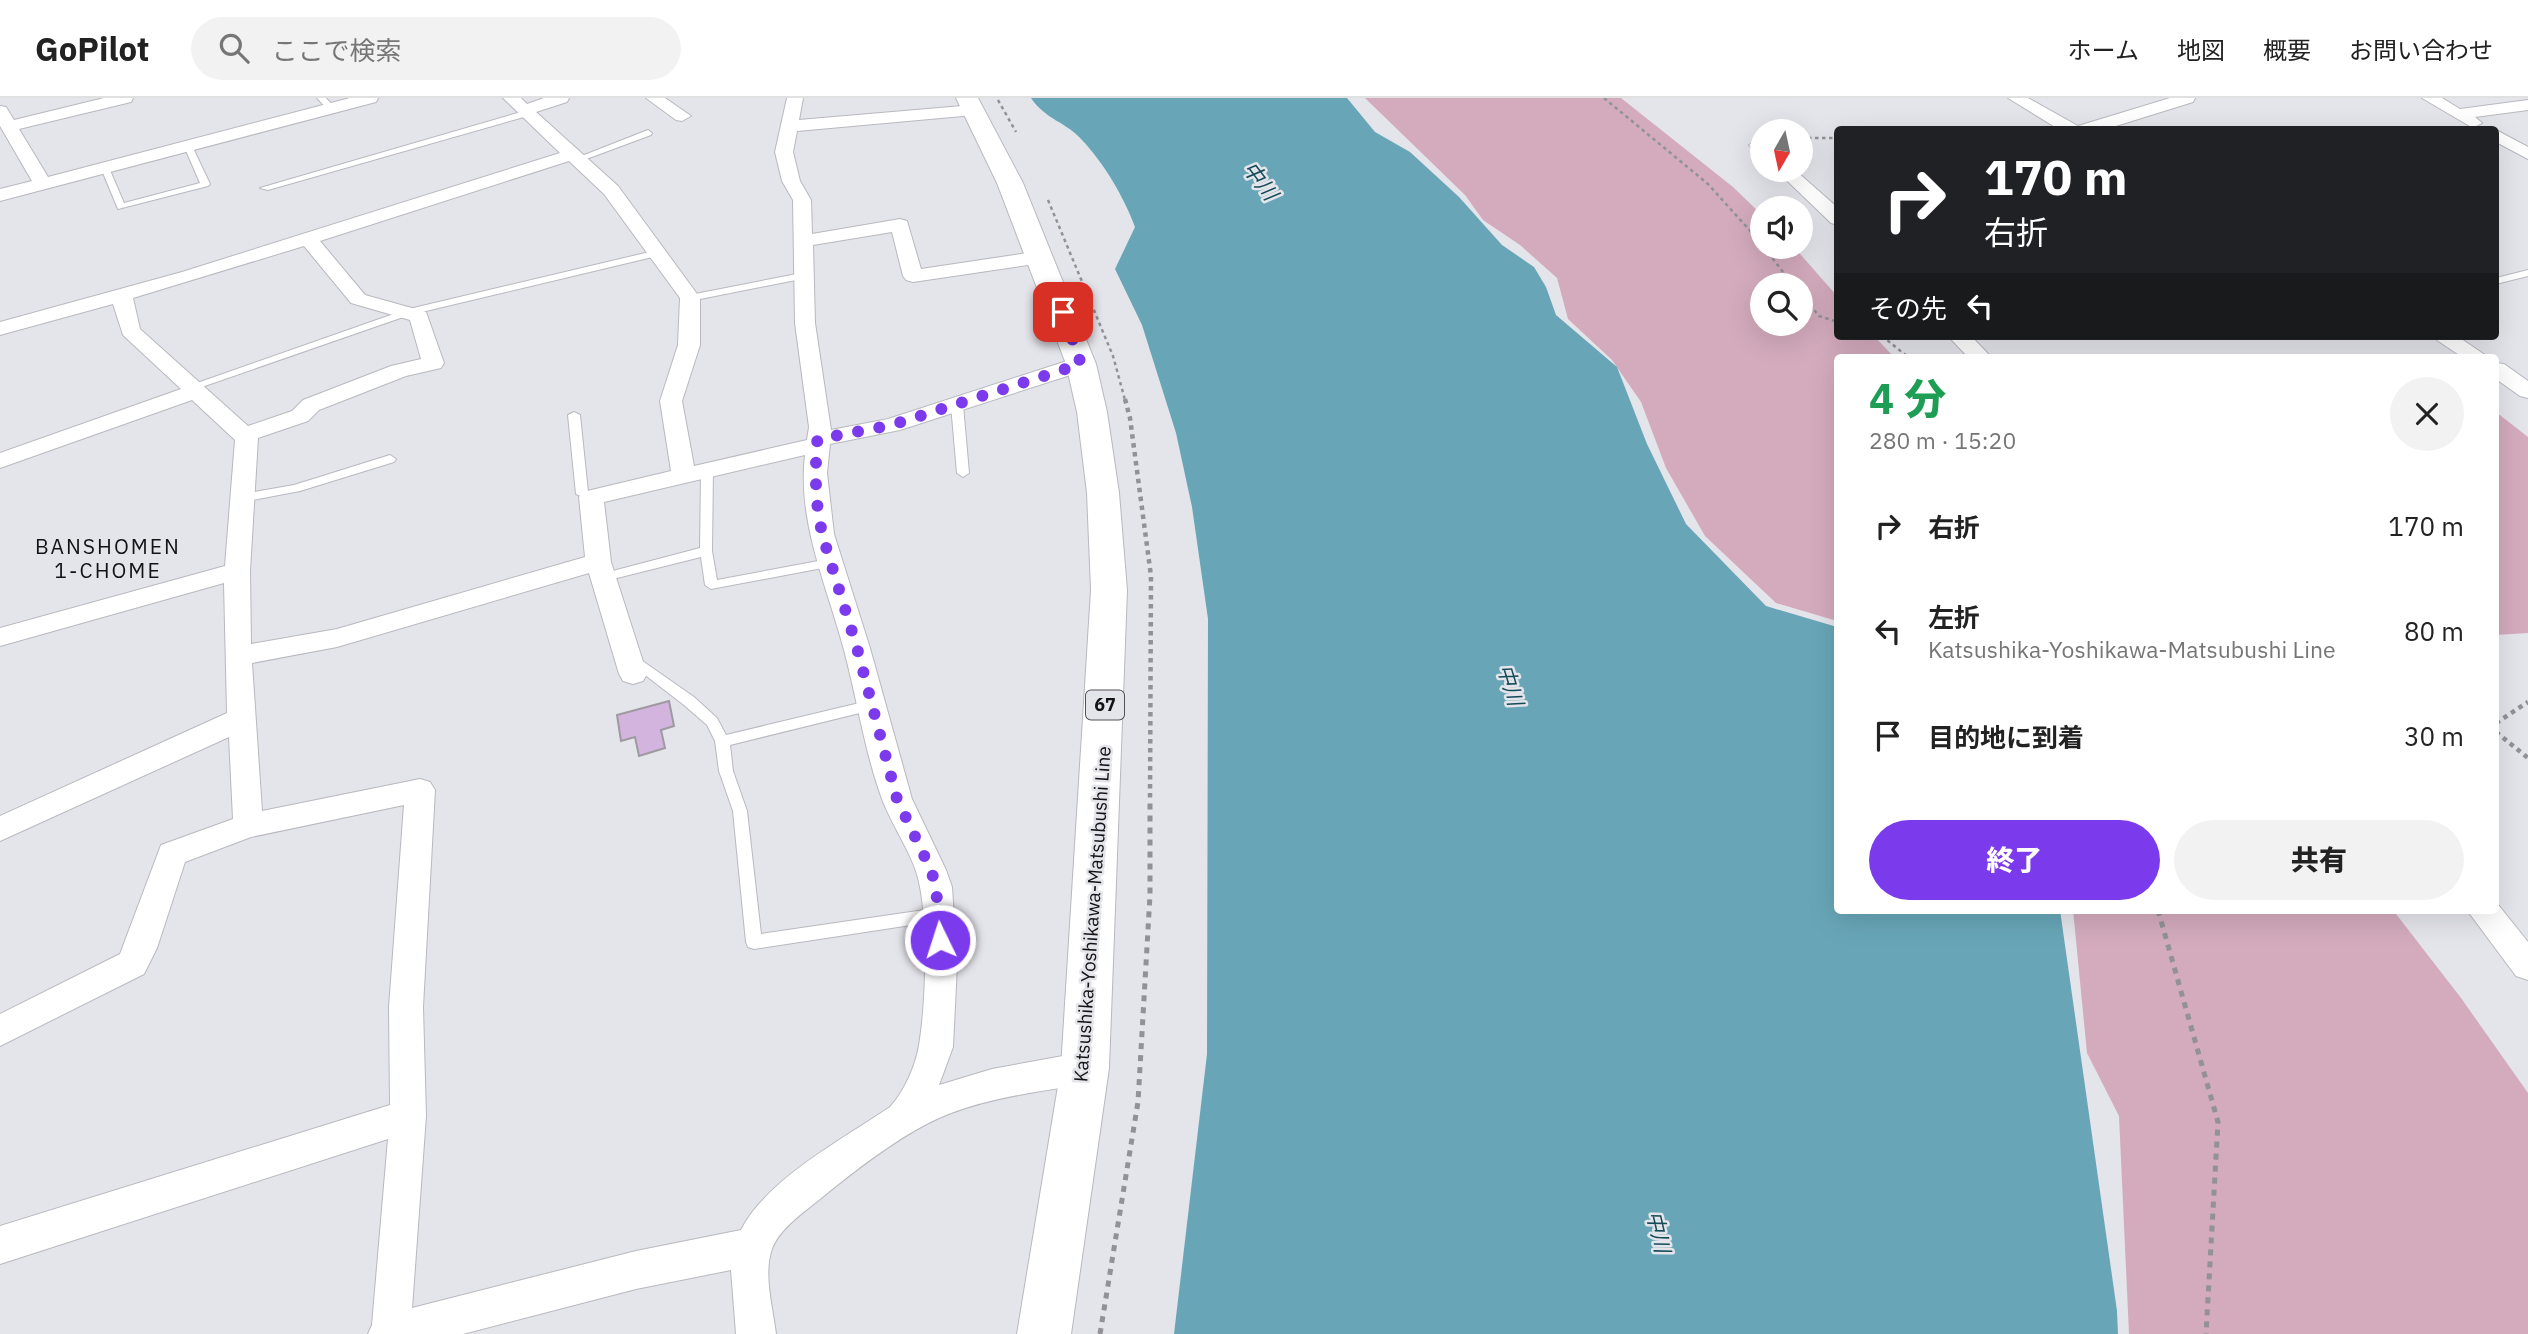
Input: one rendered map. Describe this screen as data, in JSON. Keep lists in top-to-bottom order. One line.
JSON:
{"streets":{"main road":["67","Katsushika-Yoshikawa-Matsubushi Line"]},"districts":["BANSHOMEN 1-CHOME"],"water":["中川"],"north":"bottom","page":{"header":"GoPilot","search":"ここで検索","nav":["ホーム","地図","概要","お問い合わせ"],"turn":["170 m","右折"],"then":"その先","heading":["4 分","280 m · 15:20"],"list":[{"name":"右折","value":"170 m"},{"name":"左折","note":"Katsushika-Yoshikawa-Matsubushi Line","value":"80 m"},{"name":"目的地に到着","value":"30 m"}],"buttons":["終了","共有"]}}
